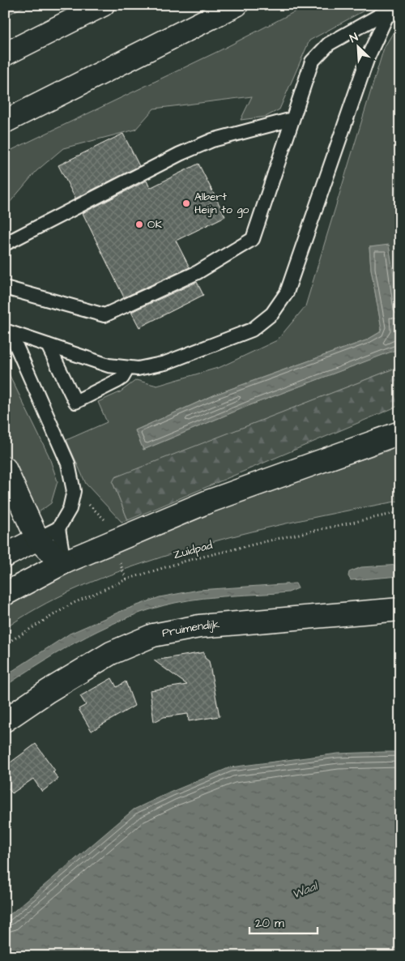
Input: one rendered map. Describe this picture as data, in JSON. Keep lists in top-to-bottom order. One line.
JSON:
{"streets":{"main road":["Pruimendijk"],"path":["Zuidpad"]},"water":["Waal"],"places":["Albert Heijn to go","OK"],"scale_bar":"20 m","north":"top left"}
